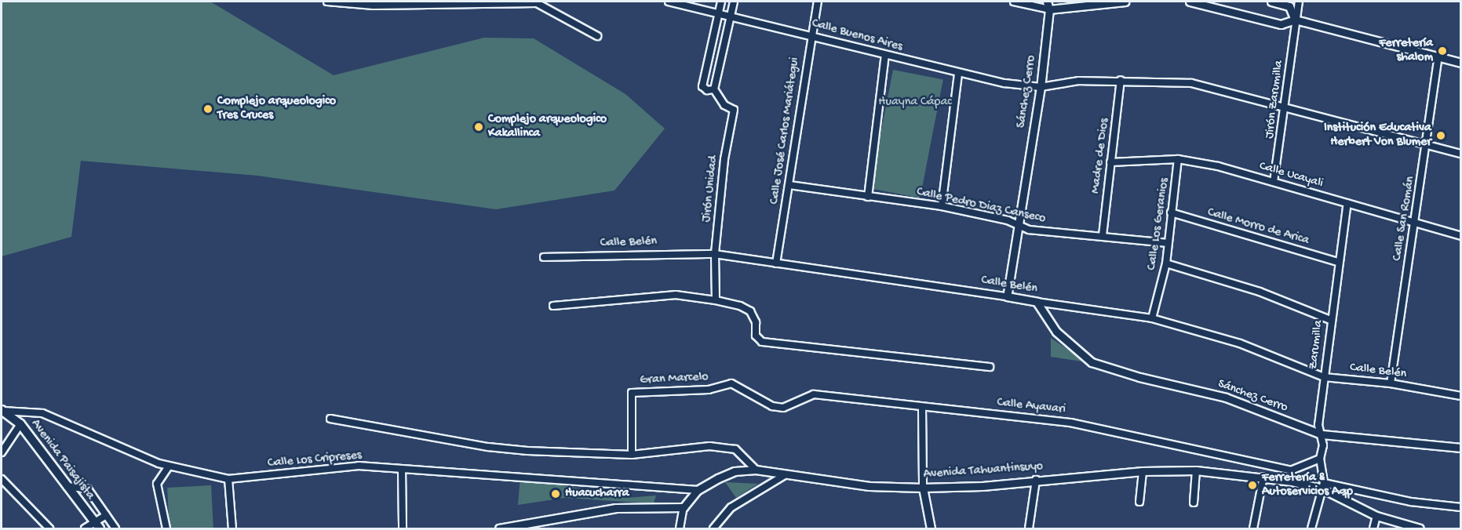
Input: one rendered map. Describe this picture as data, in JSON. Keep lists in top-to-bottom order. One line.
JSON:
{"streets":{"main road":["Avenida Paisajista"],"street":["Calle Buenos Aires","Sánchez Cerro","Jirón Zarumilla","Calle José Carlos Mariátegui","Madre de Dios","Calle Ucayali","Jirón Unidad","Calle Pedro Diaz Canseco","Calle San Román","Calle Los Geranios","Calle Morro de Arica","Calle Belén","Zarumilla","Gran Marcelo","Calle Ayavari","Calle Los Cripreses","Avenida Tahuantinsuyo"]},"crossings":[["Calle Buenos Aires","Sánchez Cerro"],["Calle Buenos Aires","Jirón Zarumilla"],["Calle Buenos Aires","Calle José Carlos Mariátegui"],["Calle Buenos Aires","Madre de Dios"],["Calle Buenos Aires","Calle San Román"],["Sánchez Cerro","Calle Pedro Diaz Canseco"],["Sánchez Cerro","Calle Belén"],["Sánchez Cerro","Zarumilla"],["Jirón Zarumilla","Calle Ucayali"],["Calle José Carlos Mariátegui","Calle Pedro Diaz Canseco"],["Calle José Carlos Mariátegui","Calle Belén"],["Madre de Dios","Calle Ucayali"],["Madre de Dios","Calle Pedro Diaz Canseco"],["Calle Ucayali","Calle San Román"],["Calle Ucayali","Calle Los Geranios"],["Calle Ucayali","Zarumilla"],["Jirón Unidad","Calle Belén"],["Calle Pedro Diaz Canseco","Calle Los Geranios"],["Calle San Román","Calle Belén"],["Calle Los Geranios","Calle Morro de Arica"],["Calle Los Geranios","Calle Belén"],["Calle Morro de Arica","Zarumilla"],["Calle Belén","Zarumilla"],["Zarumilla","Avenida Tahuantinsuyo"],["Gran Marcelo","Calle Ayavari"],["Avenida Paisajista","Calle Los Cripreses"],["Calle Los Cripreses","Avenida Tahuantinsuyo"]],"parks":["Huayna Cápac"],"places":["Ferretería shalom","Complejo arqueologico Tres Cruces","Complejo arqueologico Kakallinca","Institución Educativa Herbert Von Blumer","Ferretería & Autoservicios Aqp","Huacucharra"]}
